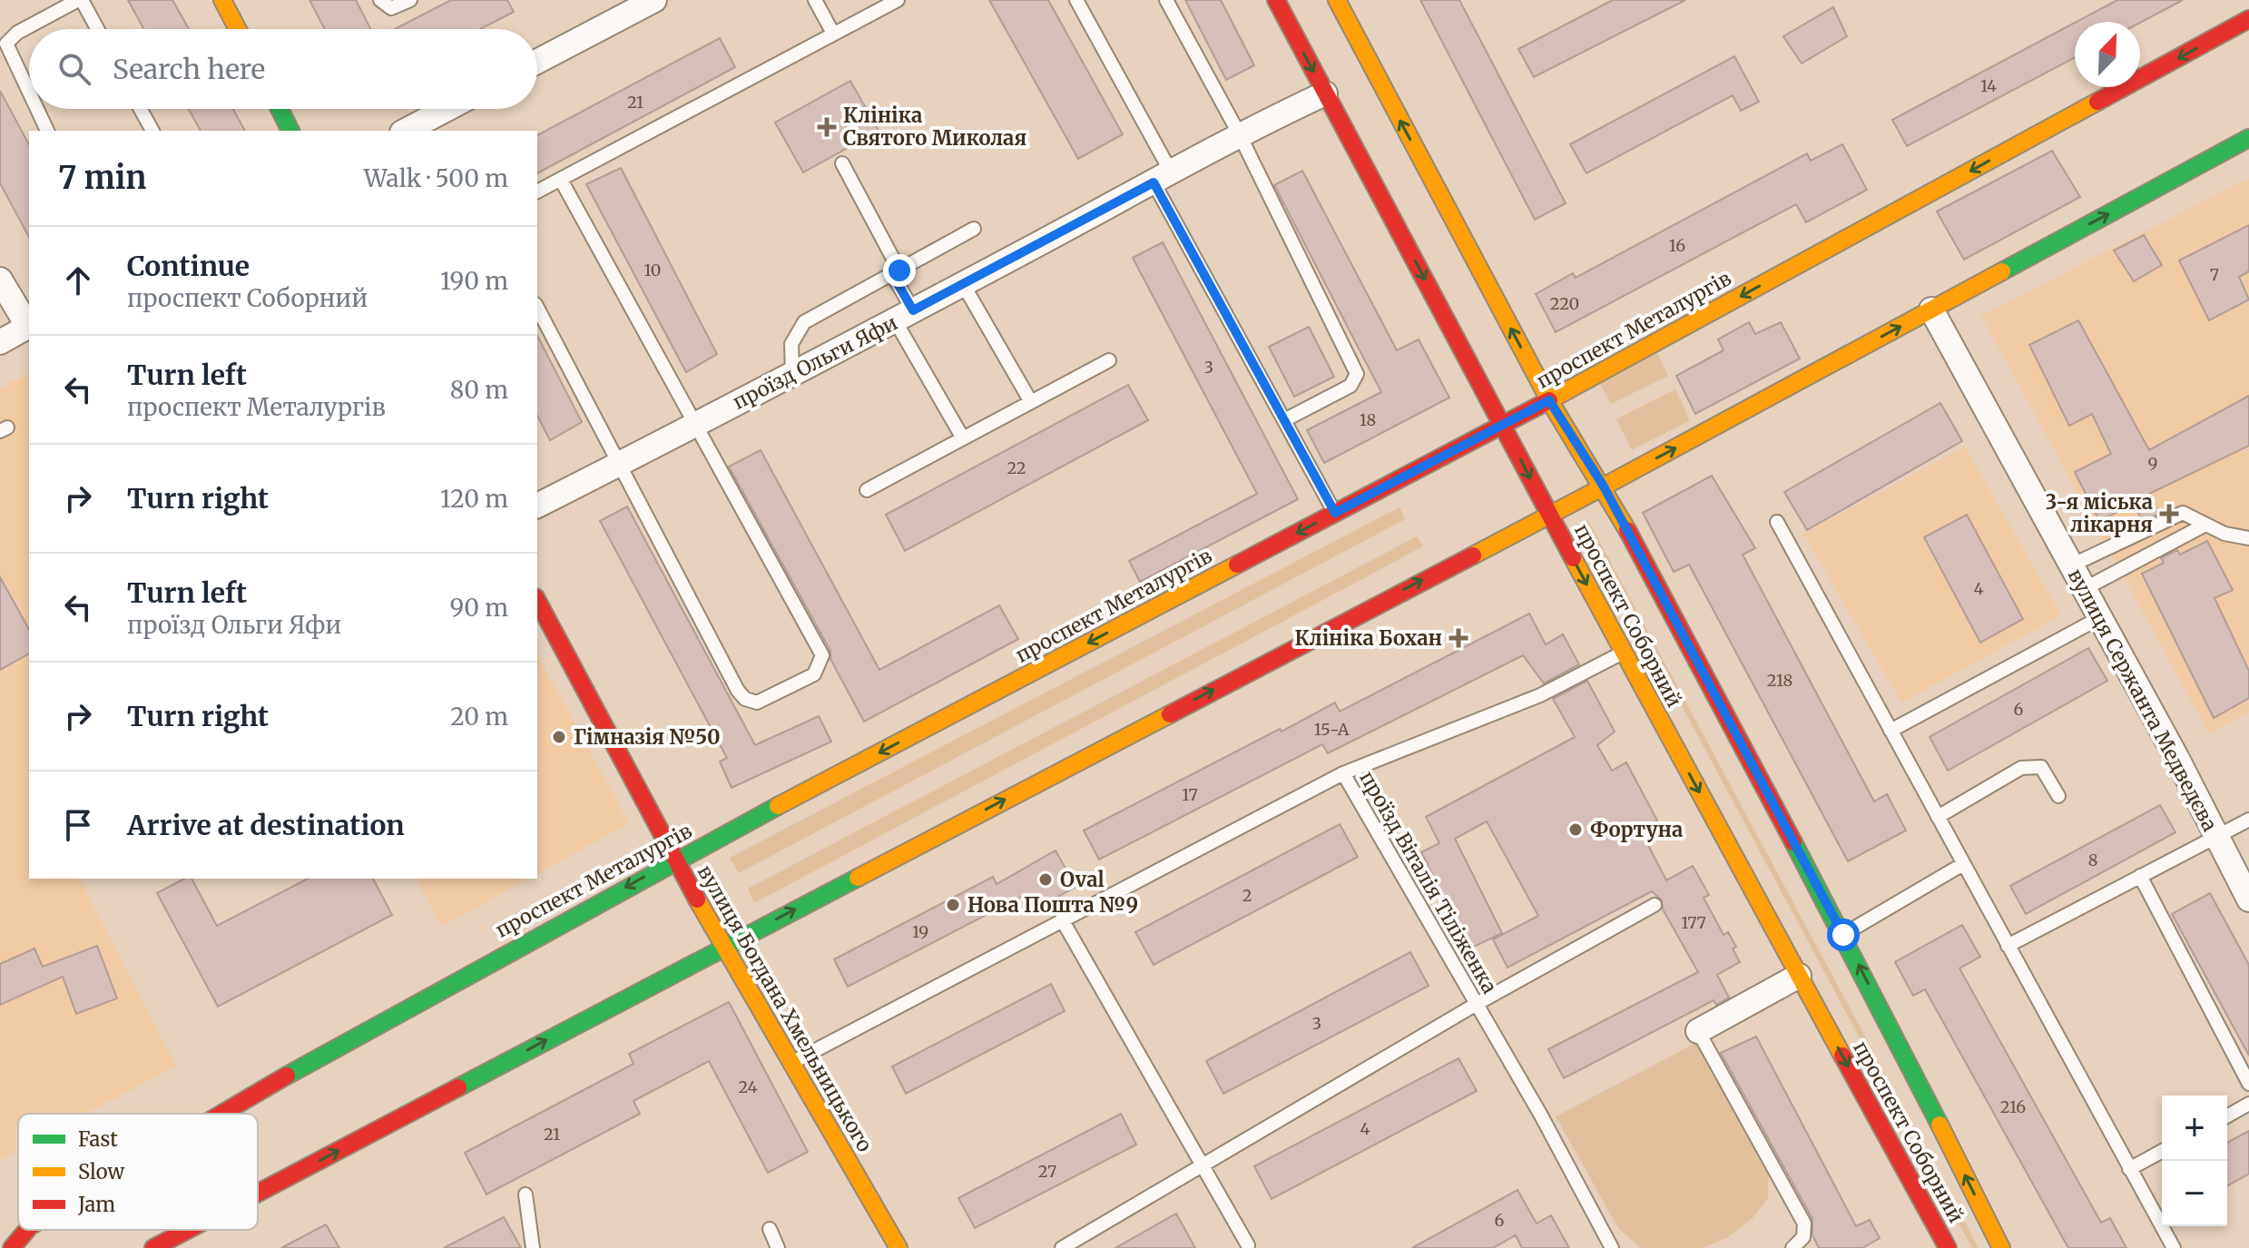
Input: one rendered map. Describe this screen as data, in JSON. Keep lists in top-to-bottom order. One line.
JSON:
{"streets":{"main road":["проспект Металургів","проспект Соборний","вулиця Богдана Хмельницького"],"street":["проїзд Ольги Яфи","вулиця Сержанта Медведєва"],"lane":["проїзд Віталія Тіліженка"]},"crossings":[["проспект Металургів","проспект Соборний"],["проспект Металургів","вулиця Богдана Хмельницького"],["проїзд Ольги Яфи","проспект Соборний"],["проїзд Віталія Тіліженка","вулиця Богдана Хмельницького"]],"places":{"health":["Клініка Святого Миколая","3-я міська лікарня","Клініка Бохан"],"other":["Гімназія №50","Фортуна","Oval","Нова Пошта №9"]},"house_numbers":["14","21","16","10","7","220","3","18","9","22","4","218","6","15-А","17","8","2","177","19","3","24","216","4","21","27","6"],"legend":["Fast","Slow","Jam"],"north":"top right","page":{"search":"Search here","heading":["7 min","Walk · 500 m"],"list":[["Continue","проспект Соборний","190 m"],["Turn left","проспект Металургів","80 m"],["Turn right","120 m"],["Turn left","проїзд Ольги Яфи","90 m"],["Turn right","20 m"],"Arrive at destination"],"map_buttons":["+","−"]}}
